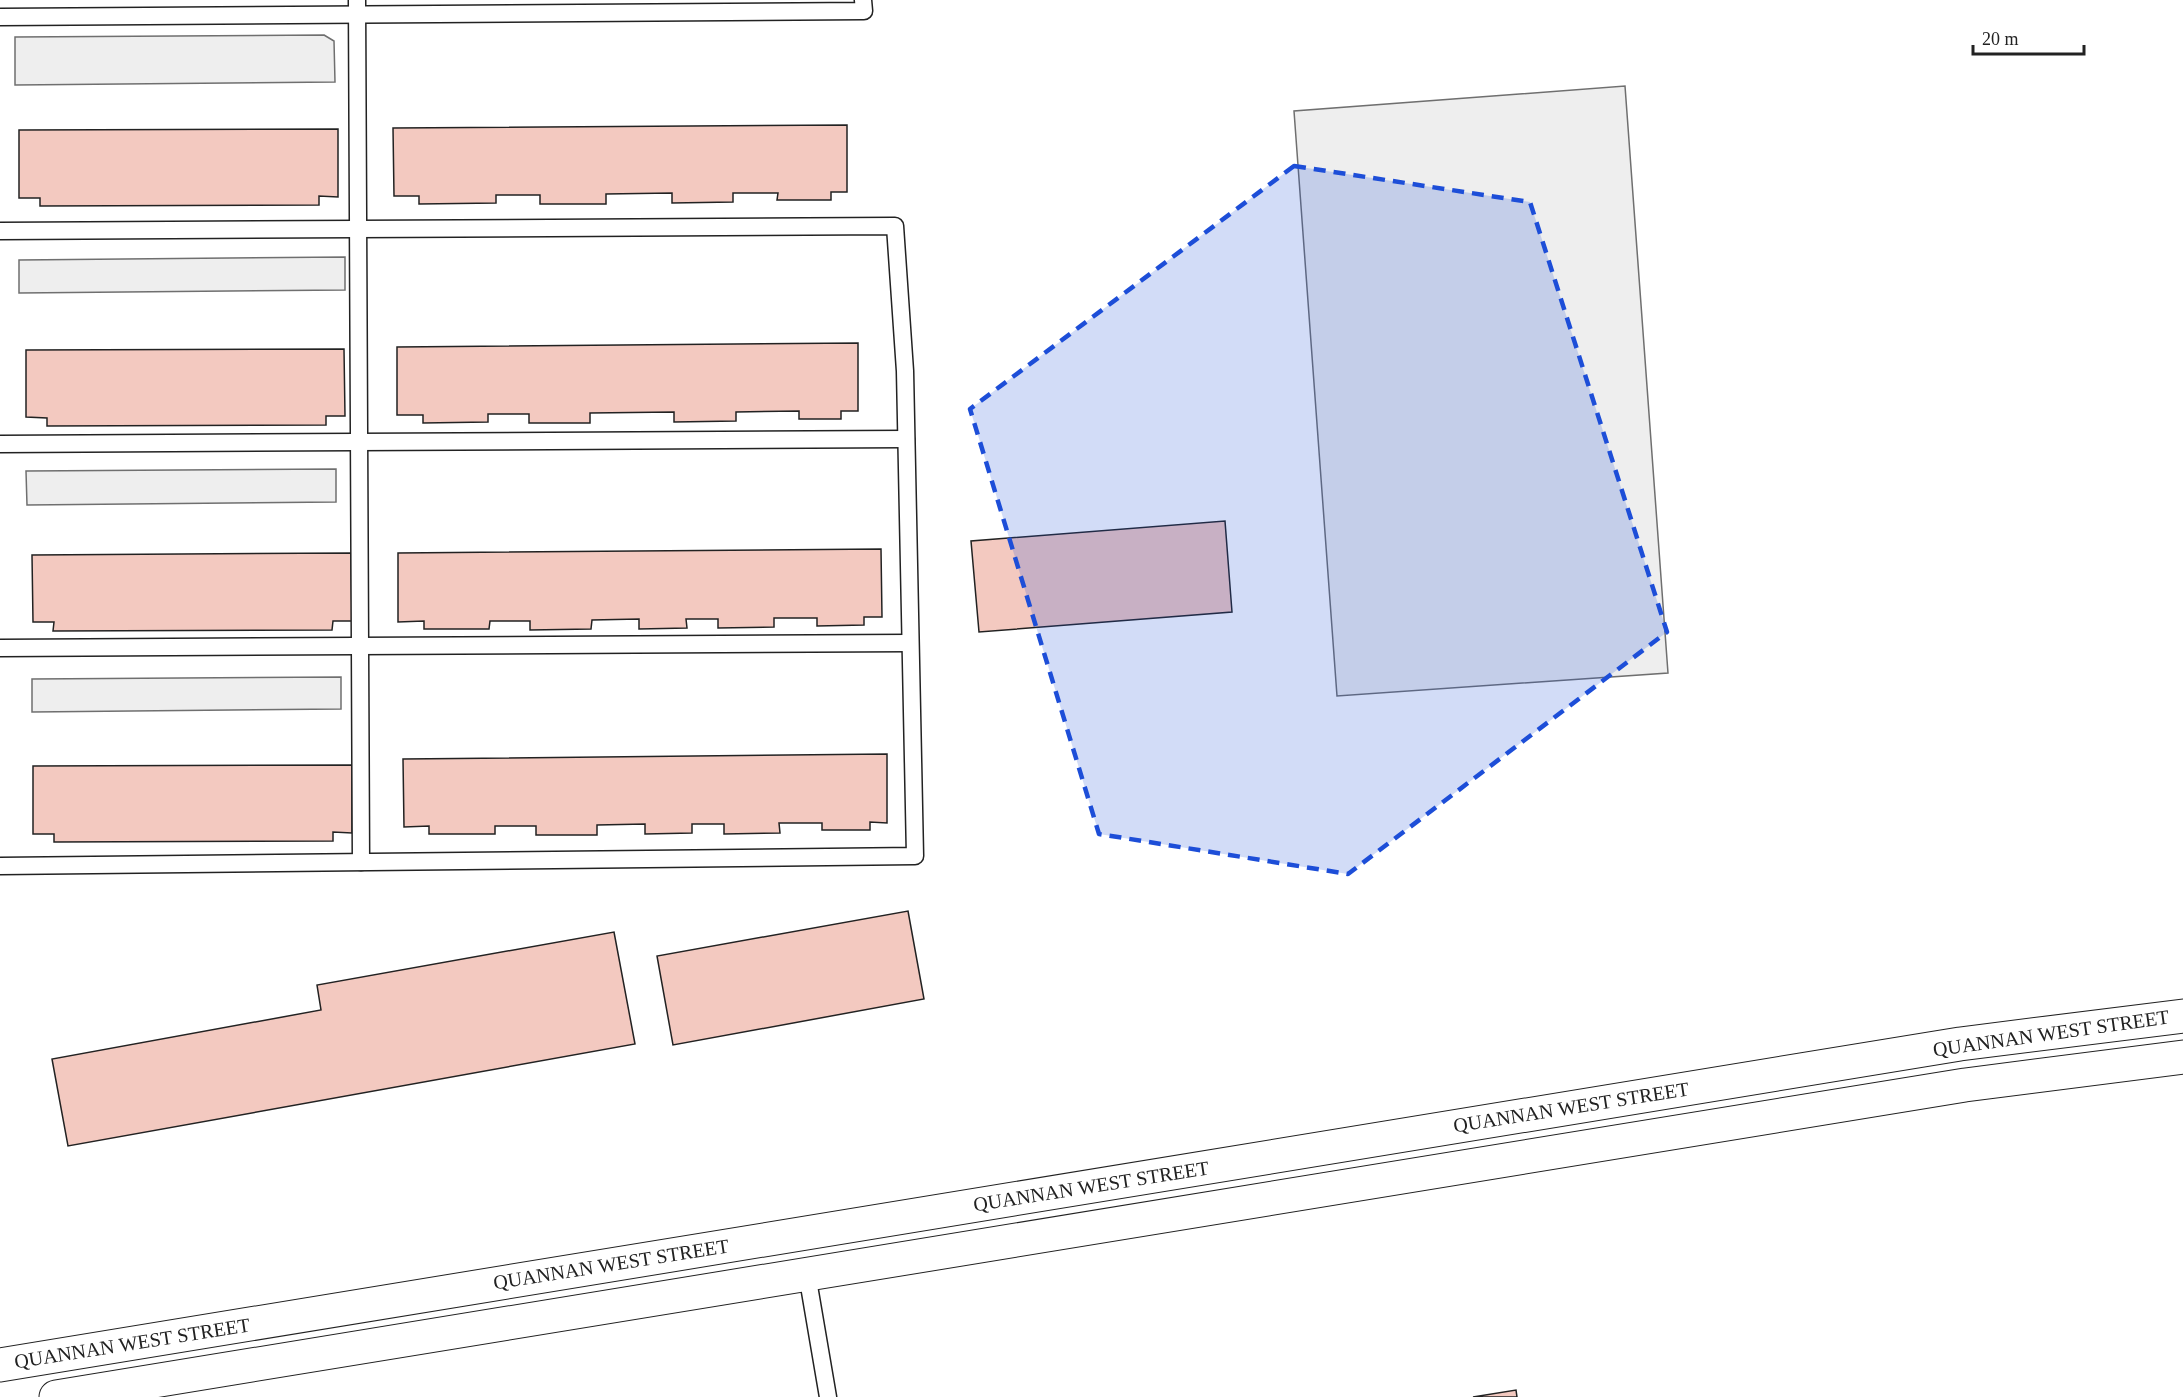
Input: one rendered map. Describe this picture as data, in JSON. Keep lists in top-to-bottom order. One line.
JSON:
{"streets":{"main road":["QUANNAN WEST STREET"]},"scale_bar":"20 m"}
